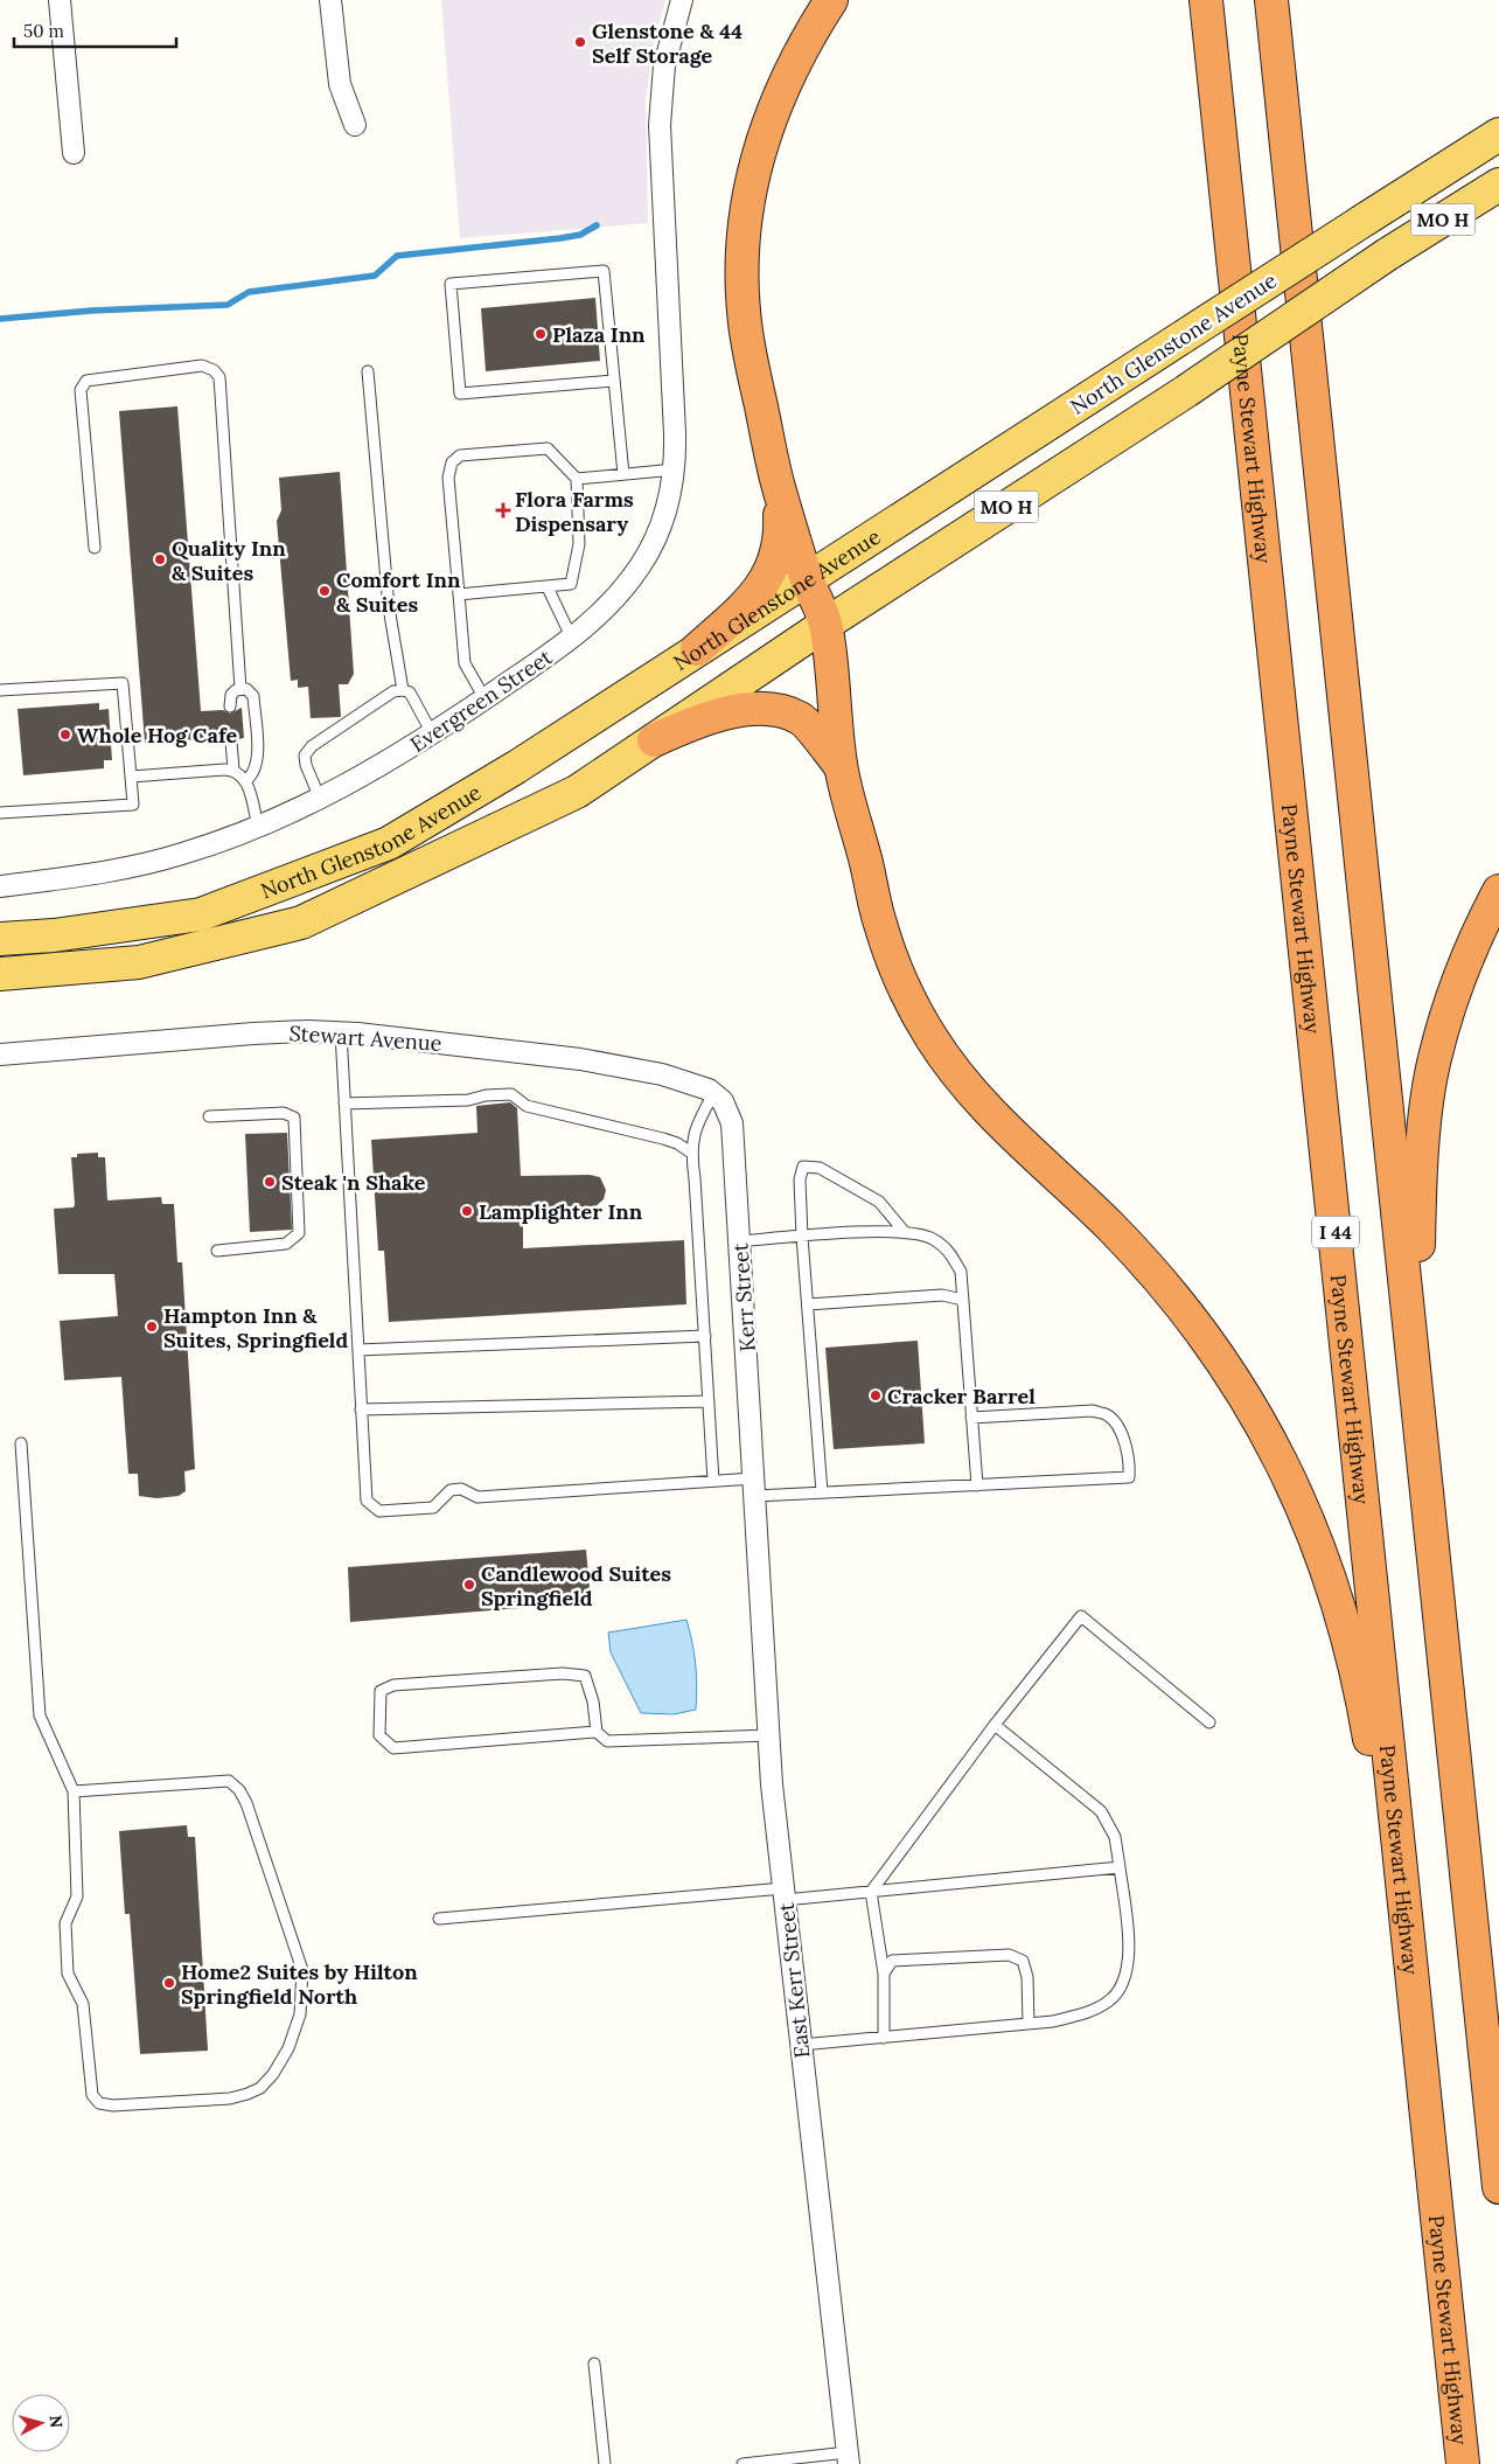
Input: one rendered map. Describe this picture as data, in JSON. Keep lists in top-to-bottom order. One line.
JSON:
{"streets":{"highway":["Payne Stewart Highway","I 44"],"main road":["MO H","North Glenstone Avenue"],"street":["Evergreen Street","Stewart Avenue","Kerr Street","East Kerr Street"]},"crossings":[["Stewart Avenue","Kerr Street"],["Kerr Street","East Kerr Street"]],"places":{"other":["Glenstone & 44 Self Storage","Plaza Inn","Quality Inn & Suites","Comfort Inn & Suites","Whole Hog Cafe","Steak 'n Shake","Lamplighter Inn","Hampton Inn & Suites, Springfield","Cracker Barrel","Candlewood Suites Springfield","Home2 Suites by Hilton Springfield North"],"health":["Flora Farms Dispensary"]},"scale_bar":"50 m","north":"right"}
